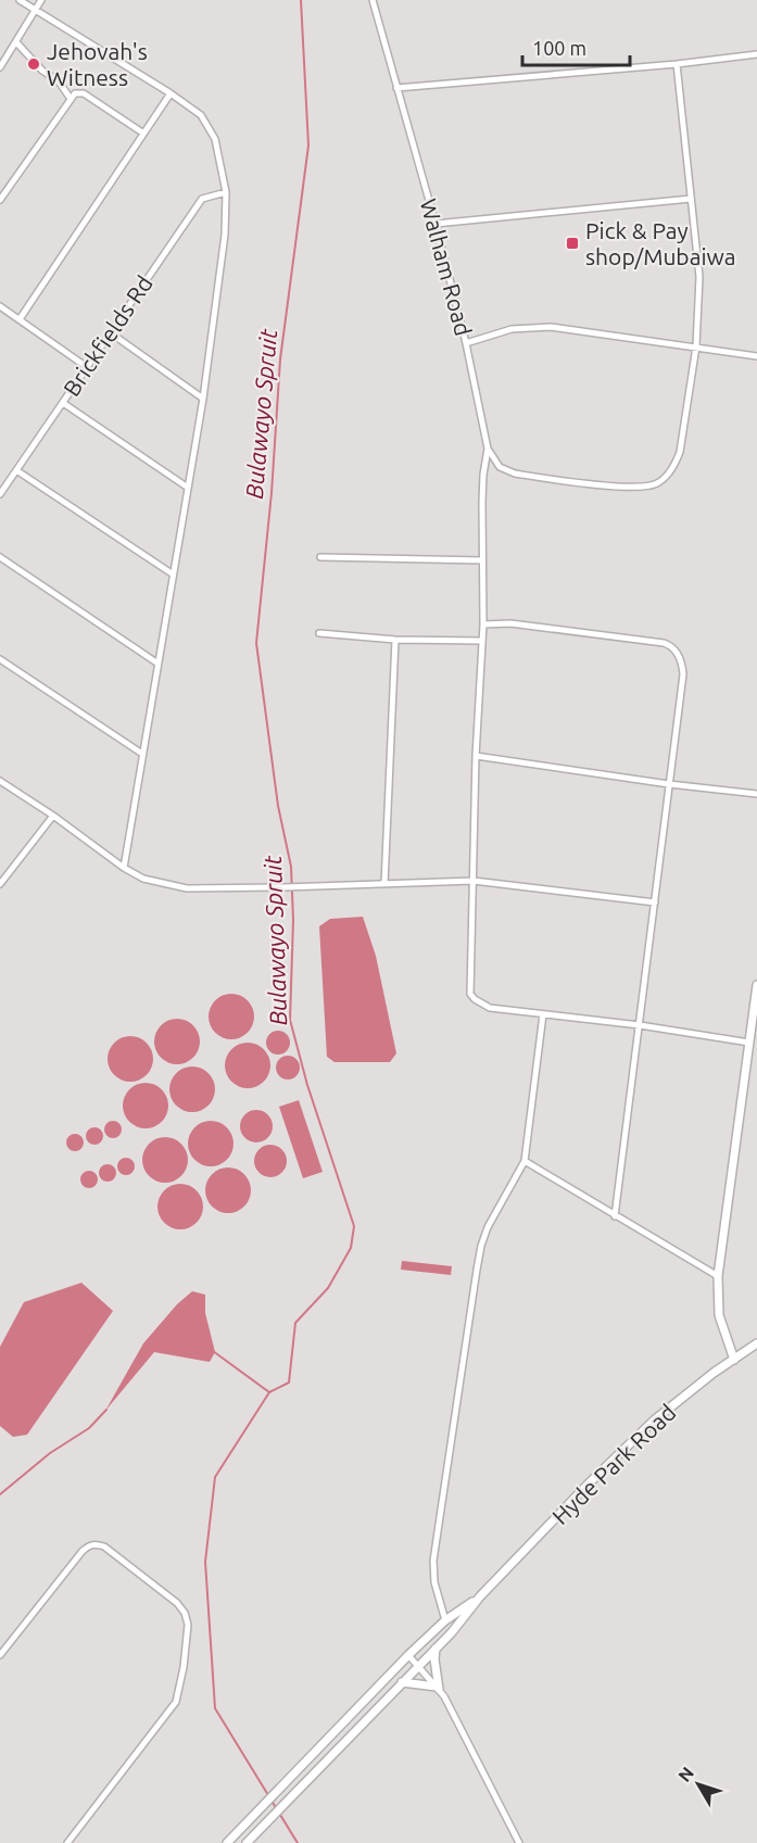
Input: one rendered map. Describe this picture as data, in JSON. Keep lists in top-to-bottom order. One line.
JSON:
{"streets":{"street":["Walham Road","Brickfields Rd","Hyde Park Road"]},"water":["Bulawayo Spruit"],"places":{"other":["Jehovah's Witness"],"transit":["Pick & Pay shop/Mubaiwa"]},"scale_bar":"100 m","north":"top left"}
